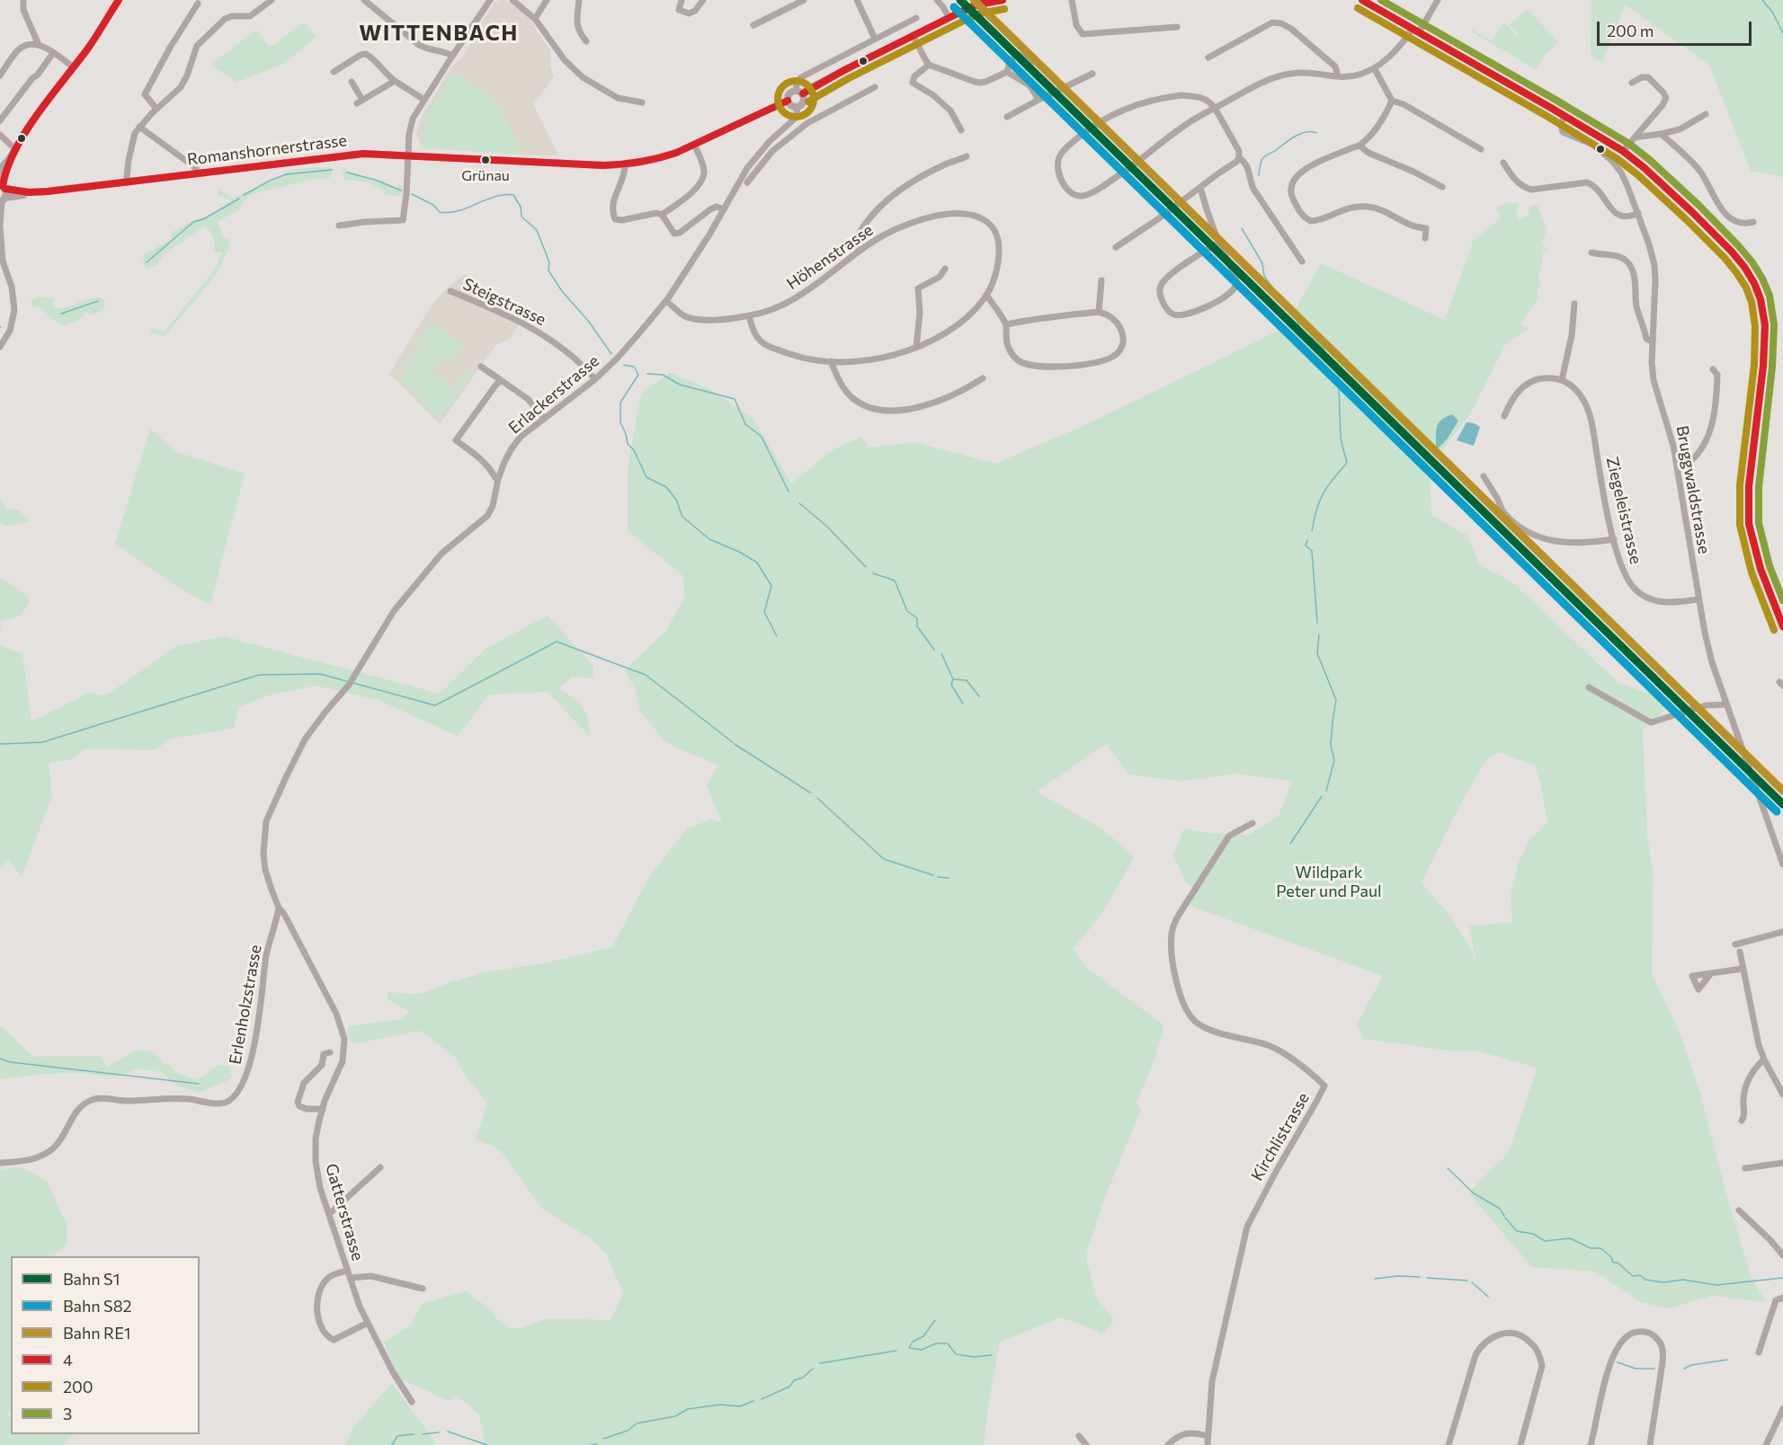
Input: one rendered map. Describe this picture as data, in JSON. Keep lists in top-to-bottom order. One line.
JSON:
{"streets":{"main road":["Romanshornerstrasse"],"street":["Höhenstrasse","Steigstrasse","Erlackerstrasse","Bruggwaldstrasse","Ziegeleistrasse","Erlenholzstrasse","Kirchlistrasse","Gatterstrasse"]},"crossings":[["Romanshornerstrasse","Erlackerstrasse"],["Höhenstrasse","Erlackerstrasse"],["Steigstrasse","Erlackerstrasse"],["Erlackerstrasse","Erlenholzstrasse"],["Erlackerstrasse","Gatterstrasse"],["Bruggwaldstrasse","Ziegeleistrasse"],["Erlenholzstrasse","Gatterstrasse"]],"districts":["WITTENBACH"],"parks":["Wildpark Peter und Paul"],"places":["Grünau"],"lines":["rail line S1","rail line RE1","transit line 4","transit line 3","rail line S82","transit line 200"],"legend":["Bahn S1","Bahn S82","Bahn RE1","4","200","3"],"scale_bar":"200 m"}
